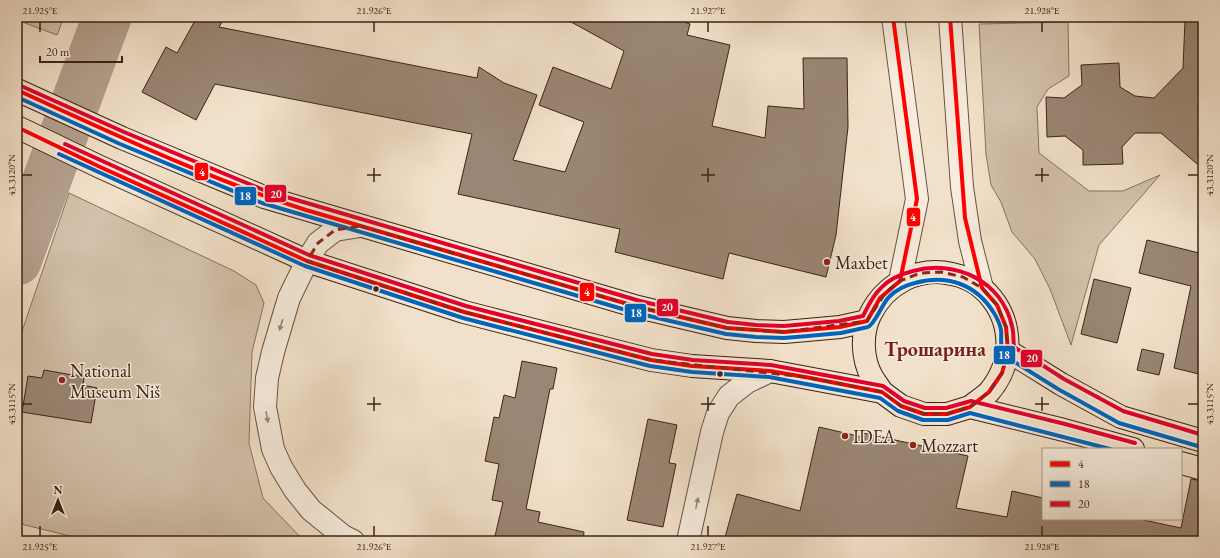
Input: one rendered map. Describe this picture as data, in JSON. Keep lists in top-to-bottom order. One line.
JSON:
{"districts":["Трошарина"],"places":["Maxbet","National Museum Niš","IDEA","Mozzart"],"lines":["transit line 4","transit line 20","transit line 18"],"legend":["4","18","20"],"scale_bar":"20 m","north":"top","coordinates":["21.925°E","21.926°E","21.927°E","21.928°E","43.3120°N","43.3115°N"]}
